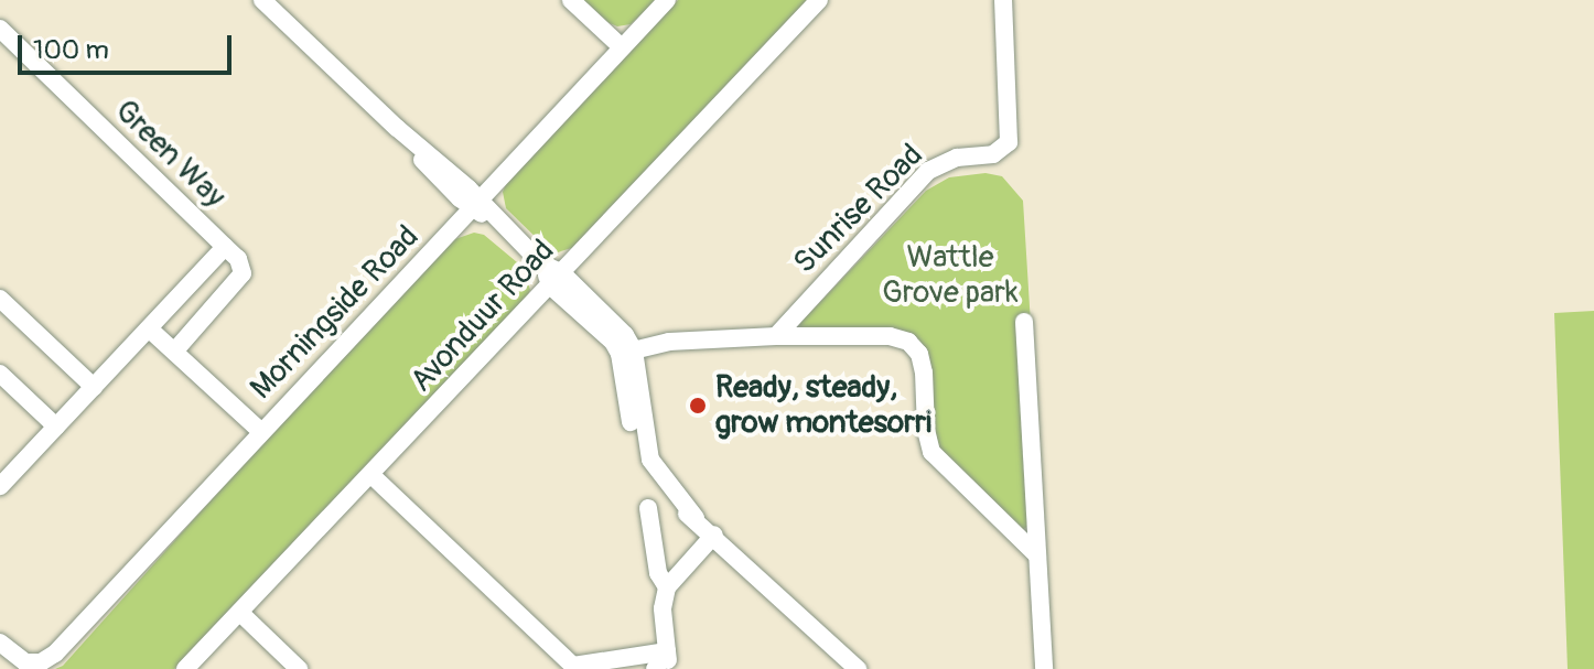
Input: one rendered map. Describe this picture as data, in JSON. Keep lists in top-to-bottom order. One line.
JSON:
{"streets":{"street":["Green Way","Sunrise Road","Morningside Road","Avonduur Road"]},"parks":["Wattle Grove park"],"places":["Ready, steady, grow montesorri"],"scale_bar":"100 m"}
